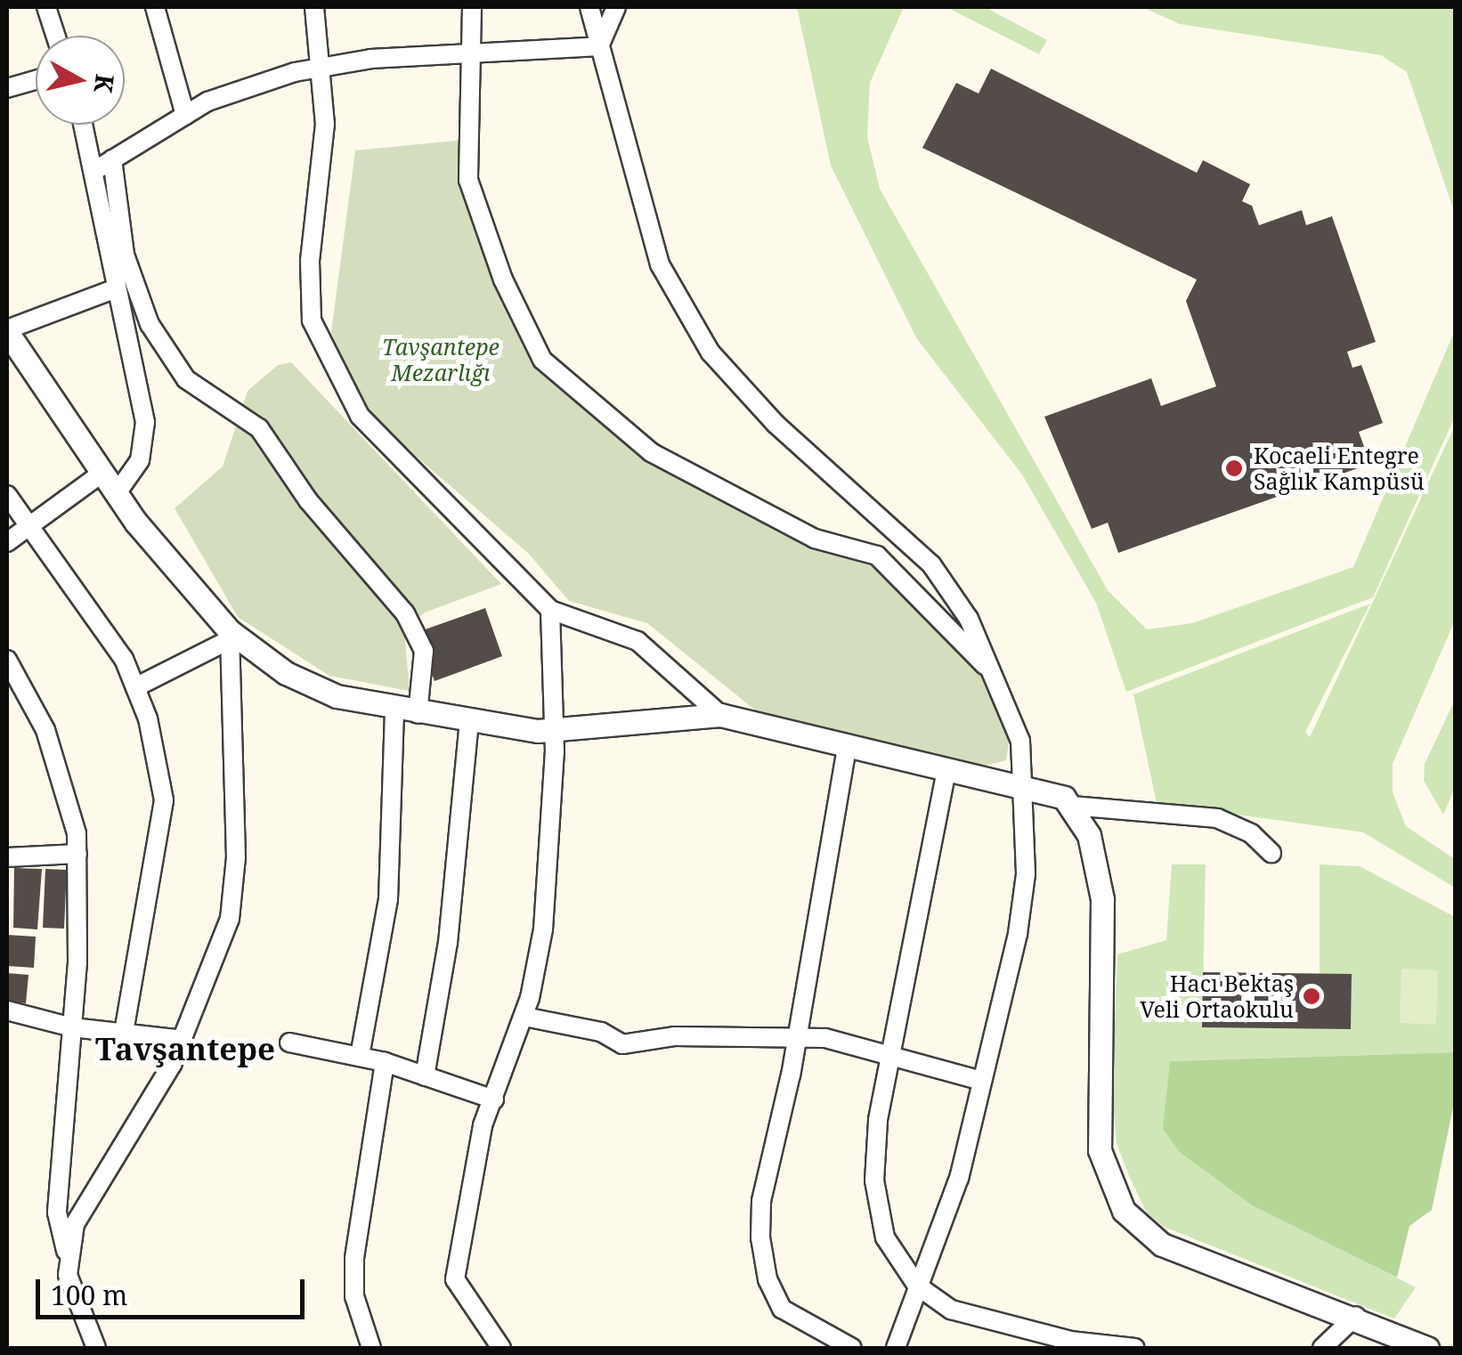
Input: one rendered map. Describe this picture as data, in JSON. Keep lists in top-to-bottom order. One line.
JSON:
{"districts":["Tavşantepe"],"parks":["Tavşantepe Mezarlığı"],"places":["Kocaeli Entegre Sağlık Kampüsü","Hacı Bektaş Veli Ortaokulu"],"scale_bar":"100 m","north":"right"}
